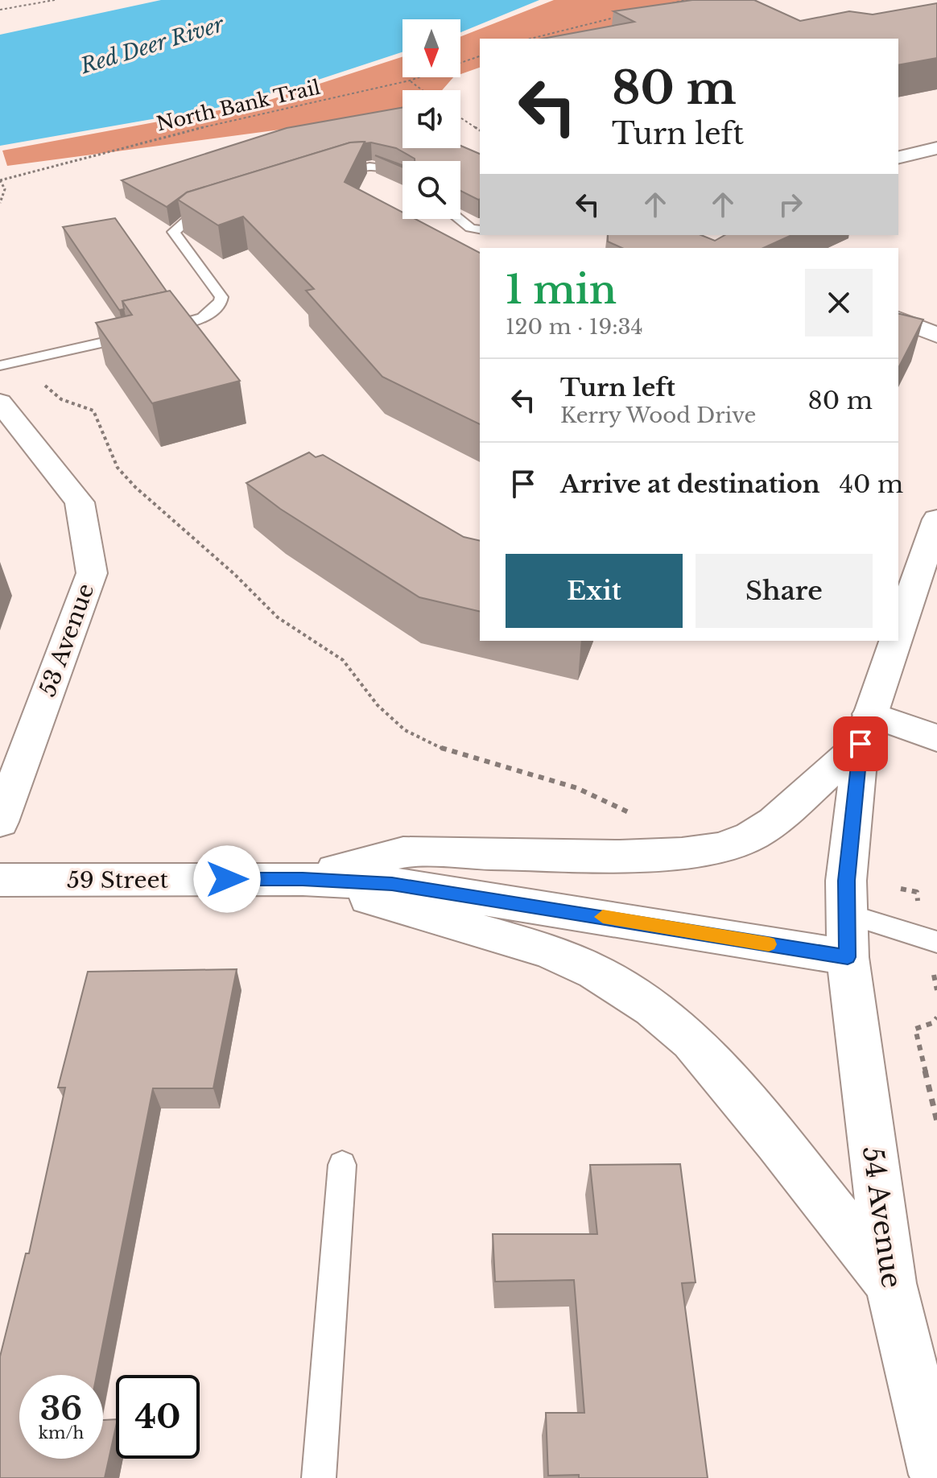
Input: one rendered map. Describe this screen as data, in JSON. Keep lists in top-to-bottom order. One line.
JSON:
{"streets":{"street":["53 Avenue","59 Street","54 Avenue"],"path":["North Bank Trail"]},"crossings":[["59 Street","54 Avenue"]],"water":["Red Deer River"],"north":"bottom","page":{"turn":["80 m","Turn left"],"heading":["1 min","120 m · 19:34"],"list":[{"name":"Turn left","note":"Kerry Wood Drive","value":"80 m"},{"name":"Arrive at destination","value":"40 m"}],"buttons":["Exit","Share"],"speed":"36 km/h","limit":"40"}}
